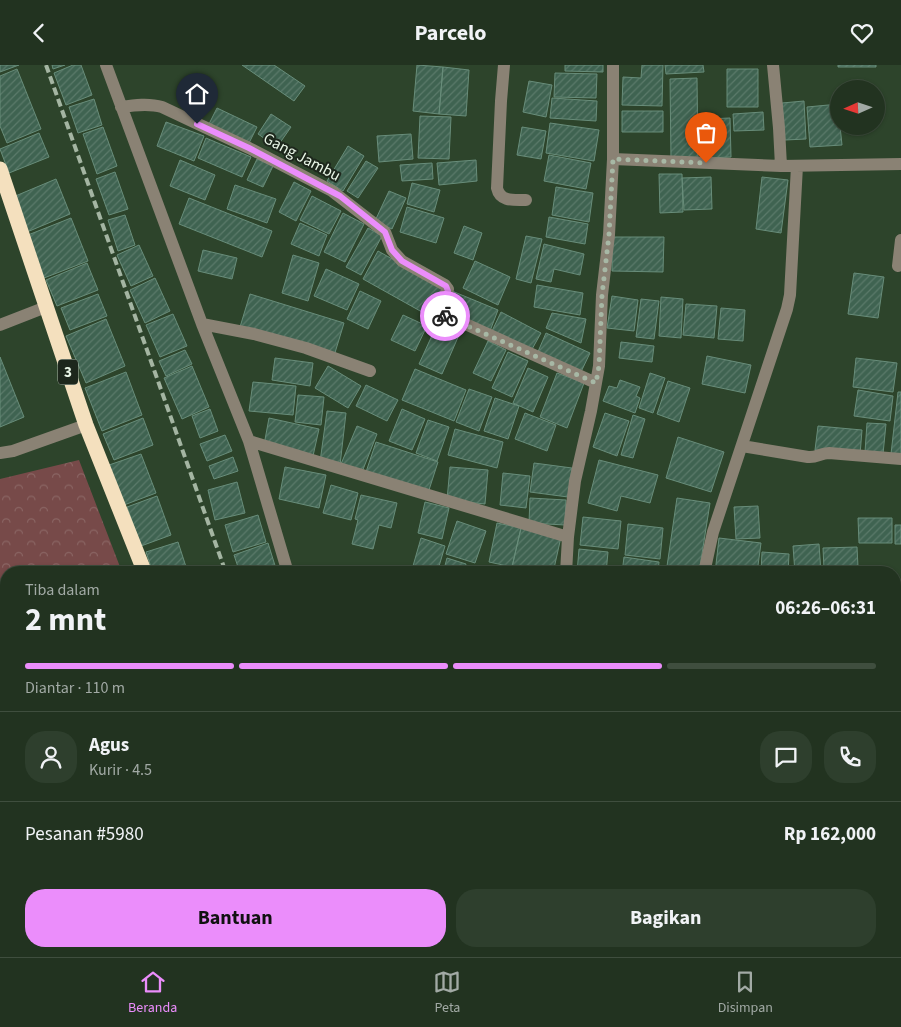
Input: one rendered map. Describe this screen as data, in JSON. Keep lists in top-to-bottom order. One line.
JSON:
{"streets":{"highway":["3"],"street":["Gang Jambu"]},"north":"left","page":{"header":"Parcelo","heading":["2 mnt","Tiba dalam","06:26–06:31"],"panel":["Agus","Kurir · 4.5","Pesanan #5980","Rp 162,000"],"bar":"Diantar · 110 m","buttons":["Bantuan","Bagikan"],"tabs":["Beranda","Peta","Disimpan"]}}
